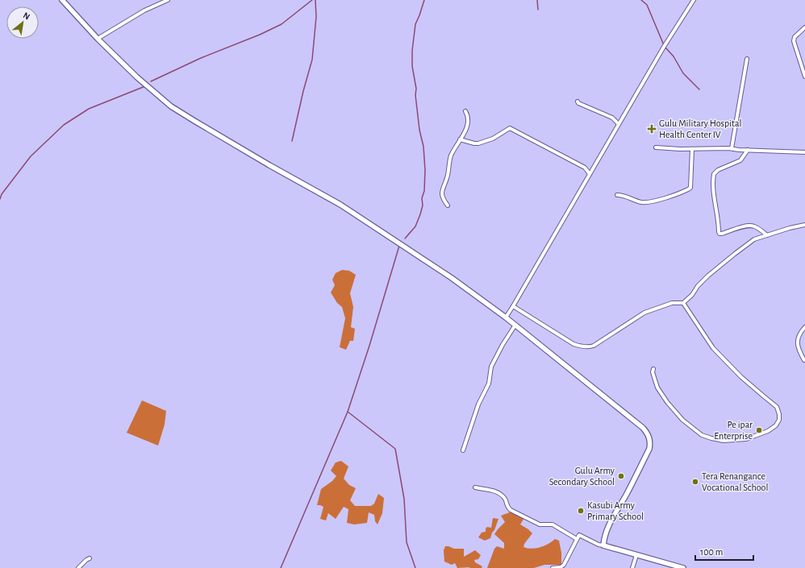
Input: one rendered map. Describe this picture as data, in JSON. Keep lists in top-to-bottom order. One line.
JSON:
{"places":{"health":["Gulu Military Hospital Health Center IV"],"other":["Pe ipar Enterprise","Gulu Army Secondary School","Tera Renangance Vocational School","Kasubi Army Primary School"]},"scale_bar":"100 m","north":"top right"}
